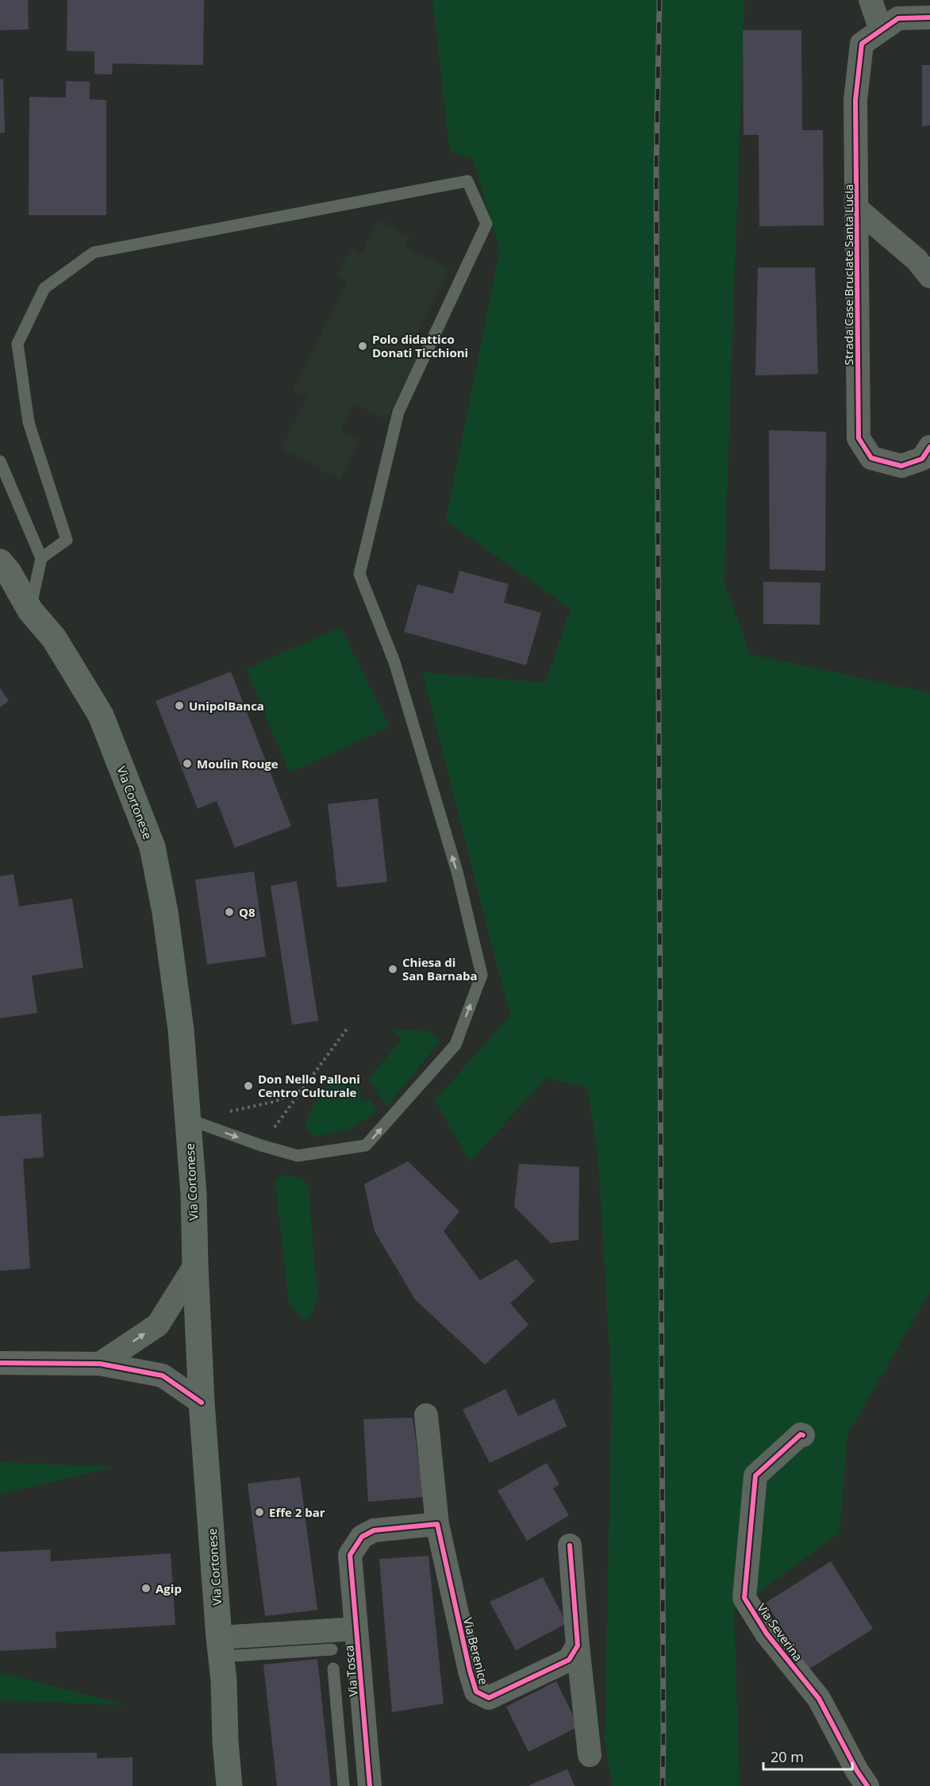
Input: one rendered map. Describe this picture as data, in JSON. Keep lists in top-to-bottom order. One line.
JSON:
{"streets":{"main road":["Via Cortonese"],"street":["Strada Case Bruciate Santa Lucia","Via Severina","Via Berenice","Via Tosca"]},"crossings":[["Via Cortonese","Via Tosca"],["Via Berenice","Via Tosca"]],"places":["Polo didattico Donati Ticchioni","UnipolBanca","Moulin Rouge","Q8","Chiesa di San Barnaba","Don Nello Palloni Centro Culturale","Effe 2 bar","Agip"],"scale_bar":"20 m"}
